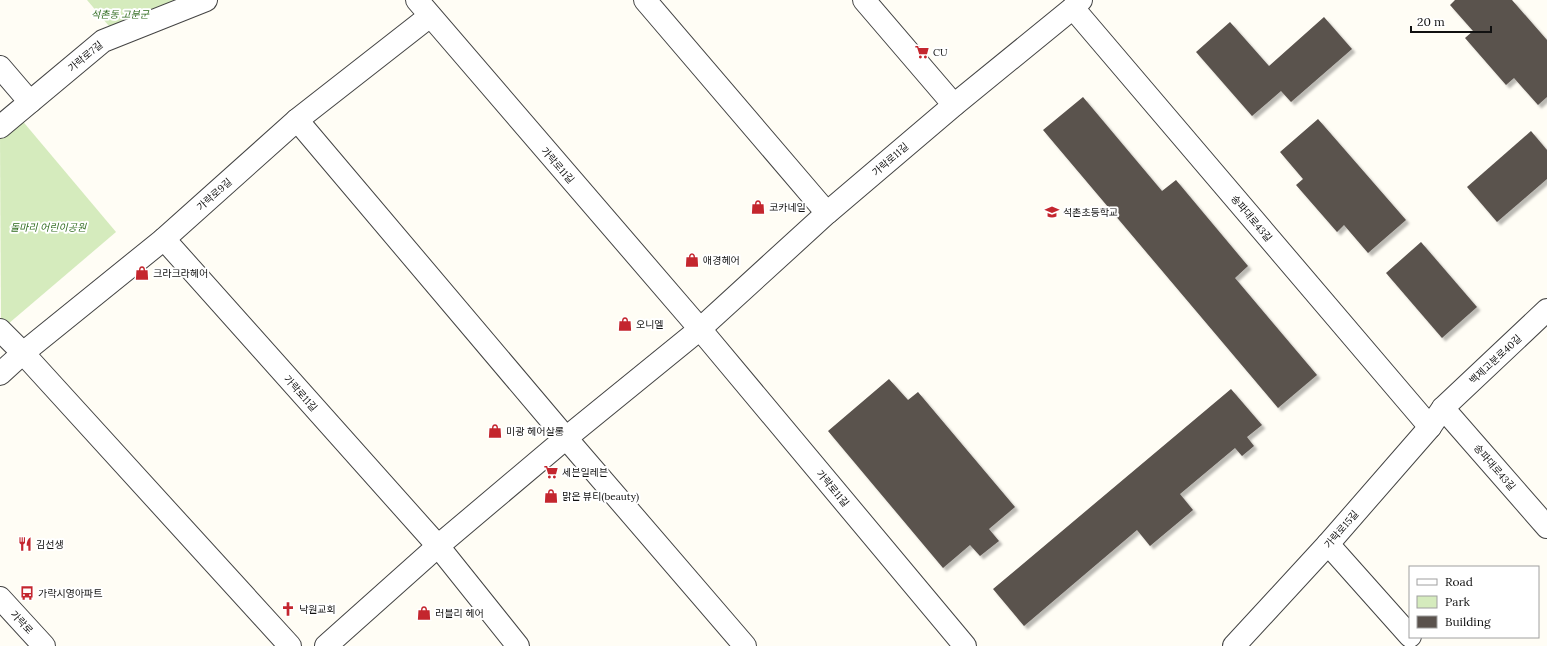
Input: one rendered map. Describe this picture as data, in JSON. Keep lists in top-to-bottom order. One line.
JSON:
{"streets":{"street":["가락로7길","가락로11길","가락로9길","송파대로43길","백제고분로40길","가락로15길","가락로"]},"crossings":[["가락로11길","가락로9길"],["가락로11길","송파대로43길"],["송파대로43길","백제고분로40길"],["송파대로43길","가락로15길"],["백제고분로40길","가락로15길"]],"parks":["석촌동 고분군","돌마리 어린이공원"],"places":{"supermarket":["CU","세븐일레븐"],"shop":["코카네일","애경헤어","크라크라헤어","오니엘","미광 헤어살롱","맑은 뷰티(beauty)","러블리 헤어"],"school or university":["석촌초등학교"],"restaurant":["김선생"],"bus stop":["가락시영아파트"],"church":["낙원교회"]},"legend":["Road","Park","Building"],"scale_bar":"20 m"}
